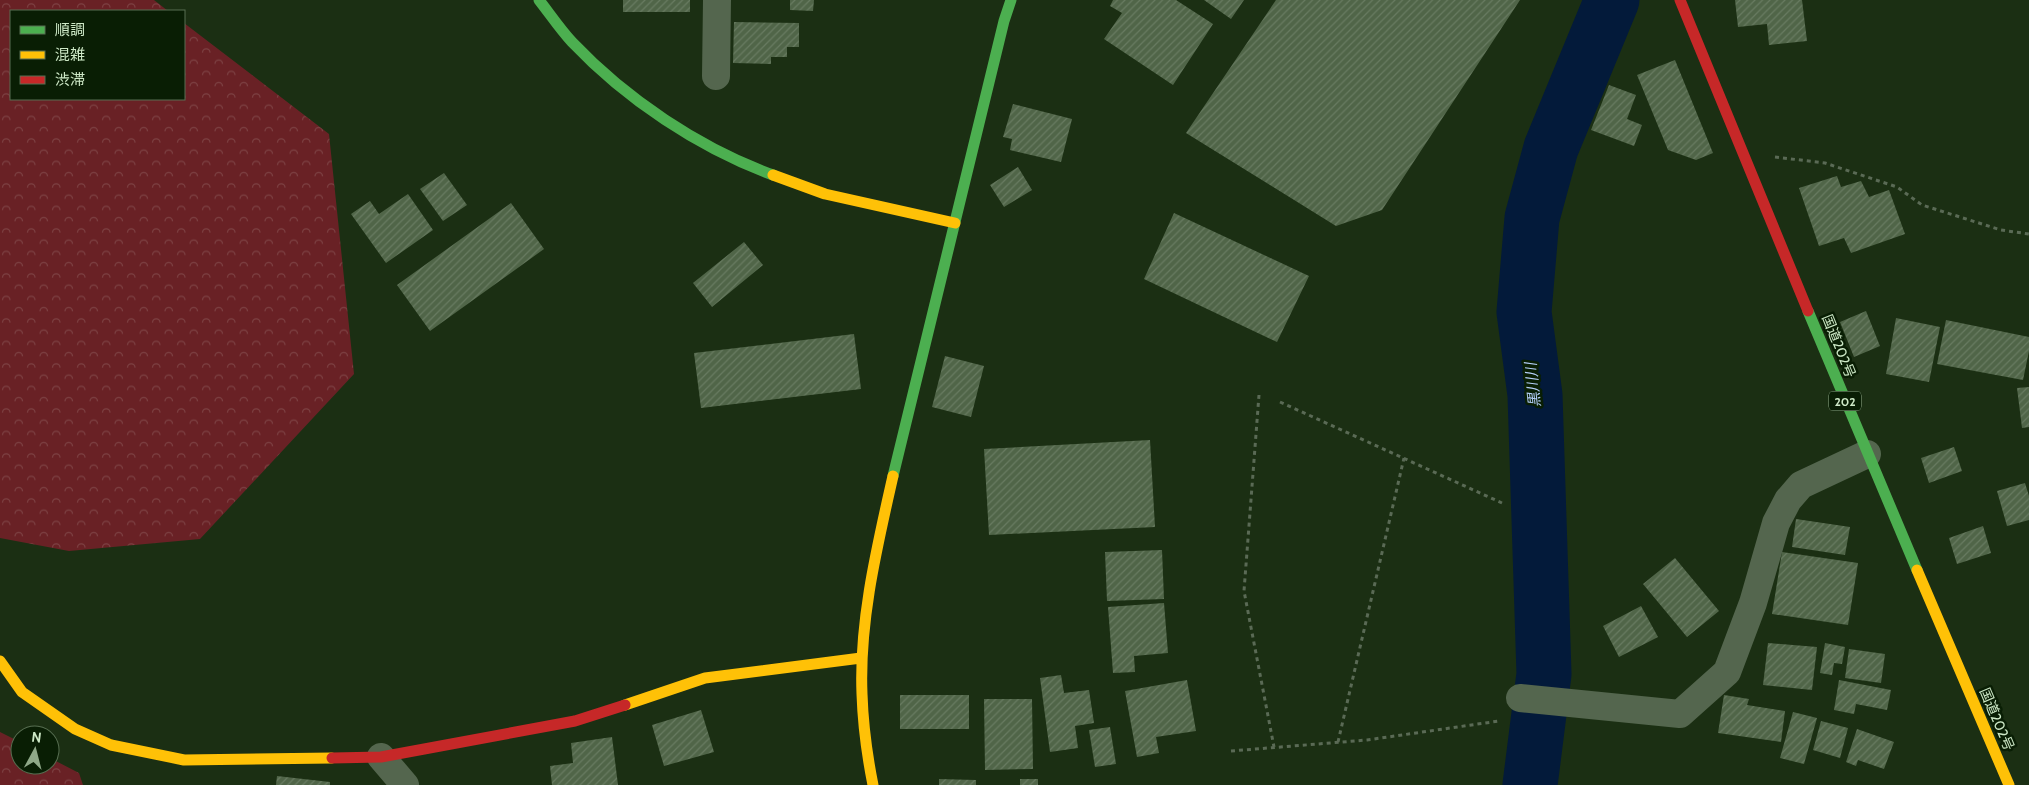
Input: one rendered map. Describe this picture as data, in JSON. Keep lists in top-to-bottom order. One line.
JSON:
{"streets":{"main road":["国道202号","202"]},"water":["黒川川"],"legend":["順調","混雑","渋滞"],"north":"top"}
